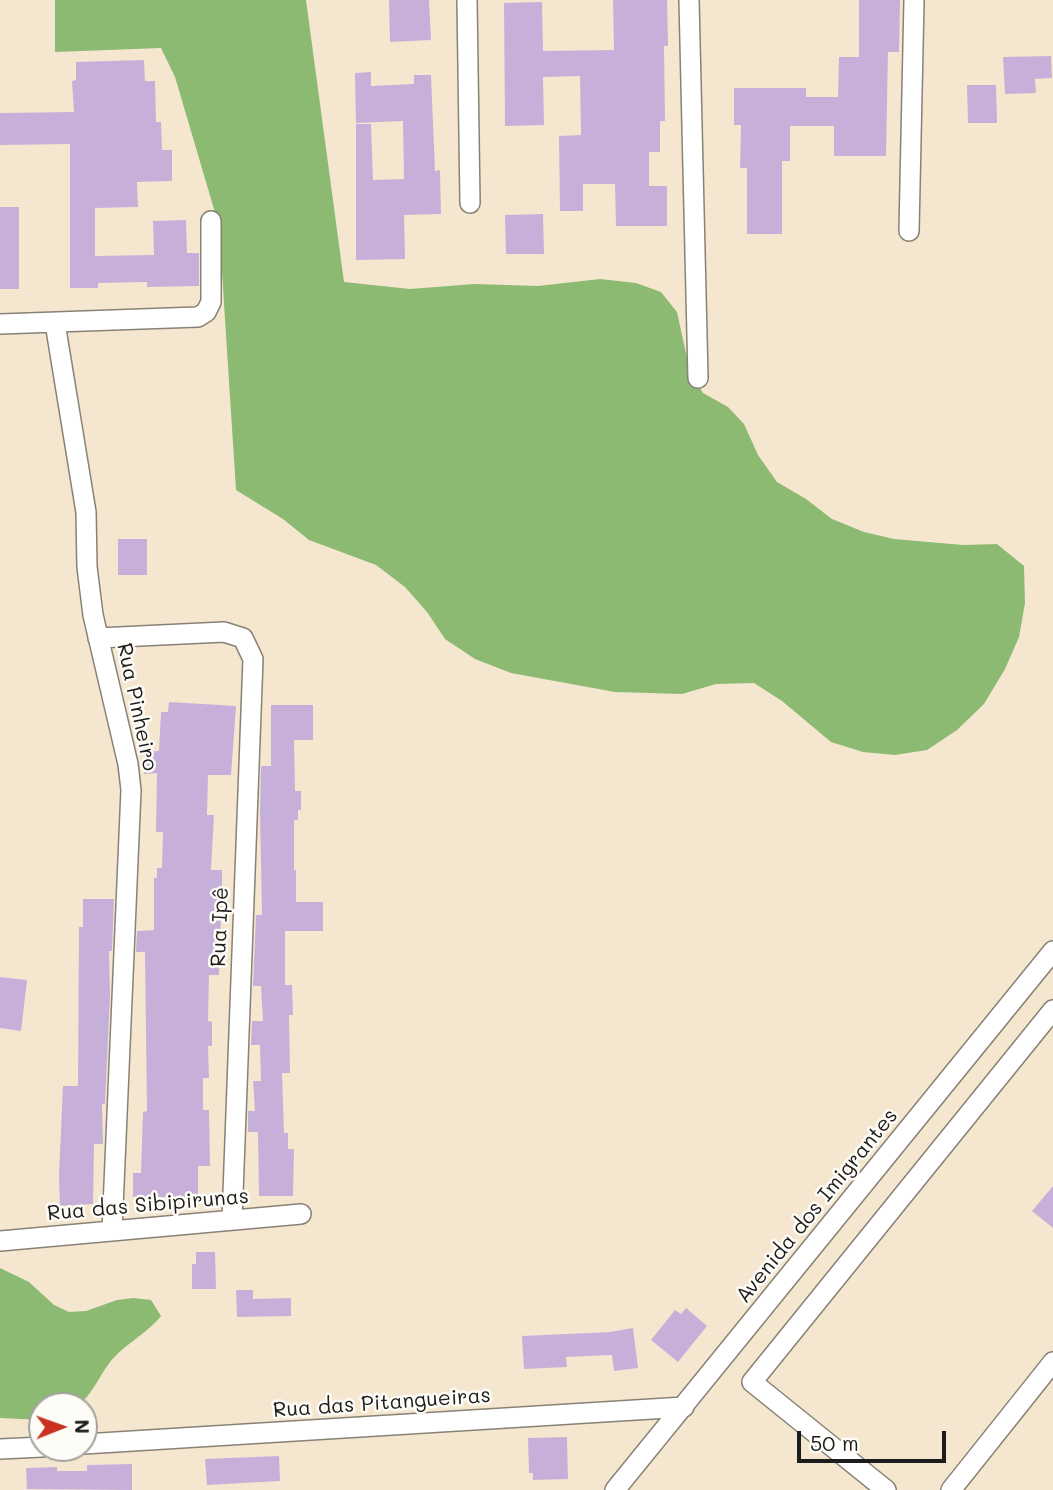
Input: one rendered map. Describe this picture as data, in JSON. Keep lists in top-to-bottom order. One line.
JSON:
{"streets":{"street":["Rua Pinheiro","Rua Ipê","Rua das Sibipirunas","Avenida dos Imigrantes","Rua das Pitangueiras"]},"crossings":[["Rua Pinheiro","Rua Ipê"],["Rua Pinheiro","Rua das Sibipirunas"],["Rua Ipê","Rua das Sibipirunas"],["Avenida dos Imigrantes","Rua das Pitangueiras"]],"scale_bar":"50 m","north":"right"}
